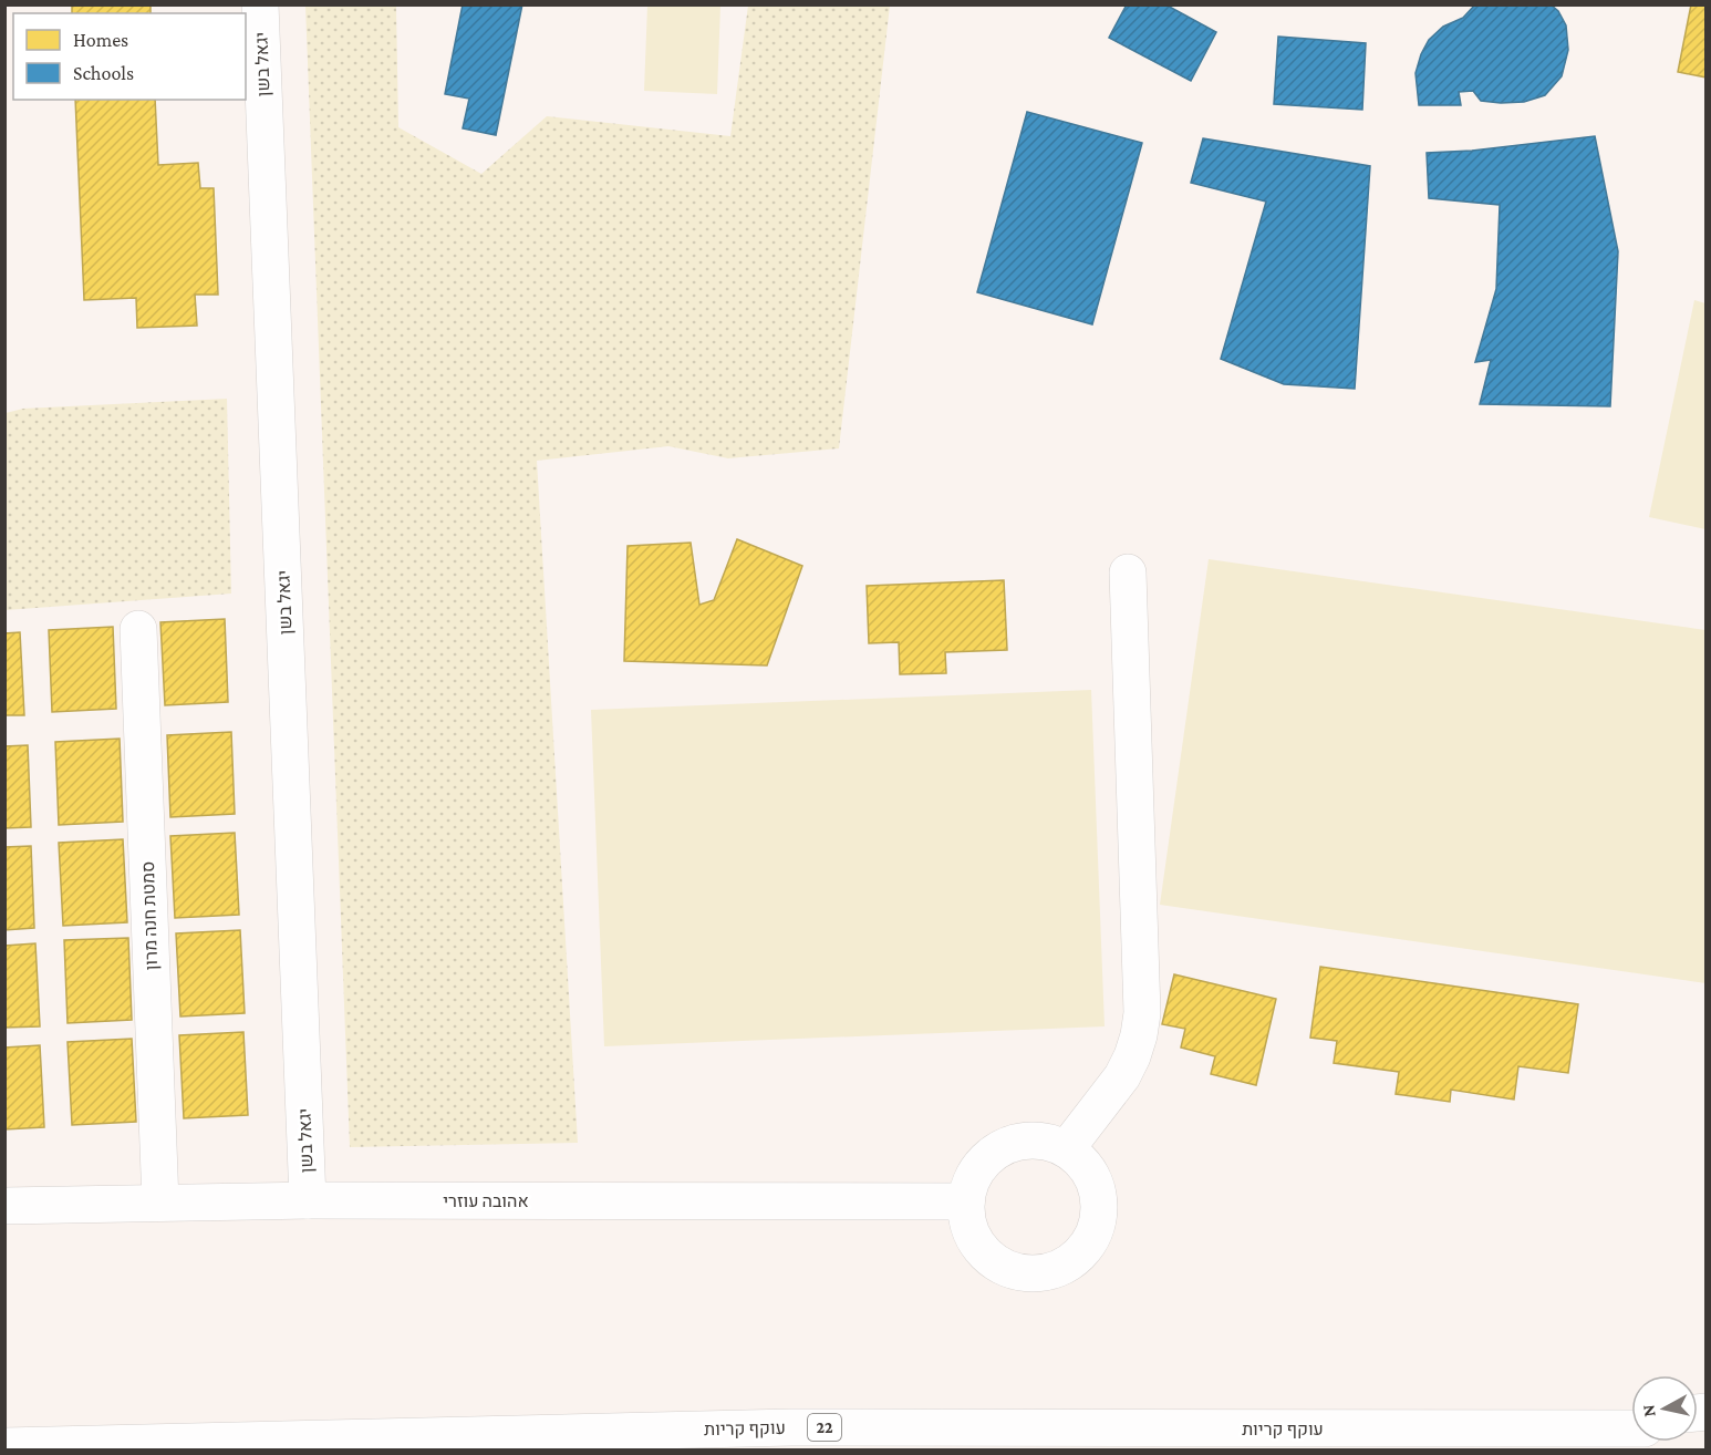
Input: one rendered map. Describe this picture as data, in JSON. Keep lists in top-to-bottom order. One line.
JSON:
{"streets":{"main road":["יגאל בשן","סמטת חנה מרון","אהובה עוזרי","22","עוקף קריות"]},"crossings":[["יגאל בשן","אהובה עוזרי"],["סמטת חנה מרון","אהובה עוזרי"]],"legend":["Homes","Schools"],"north":"left"}
